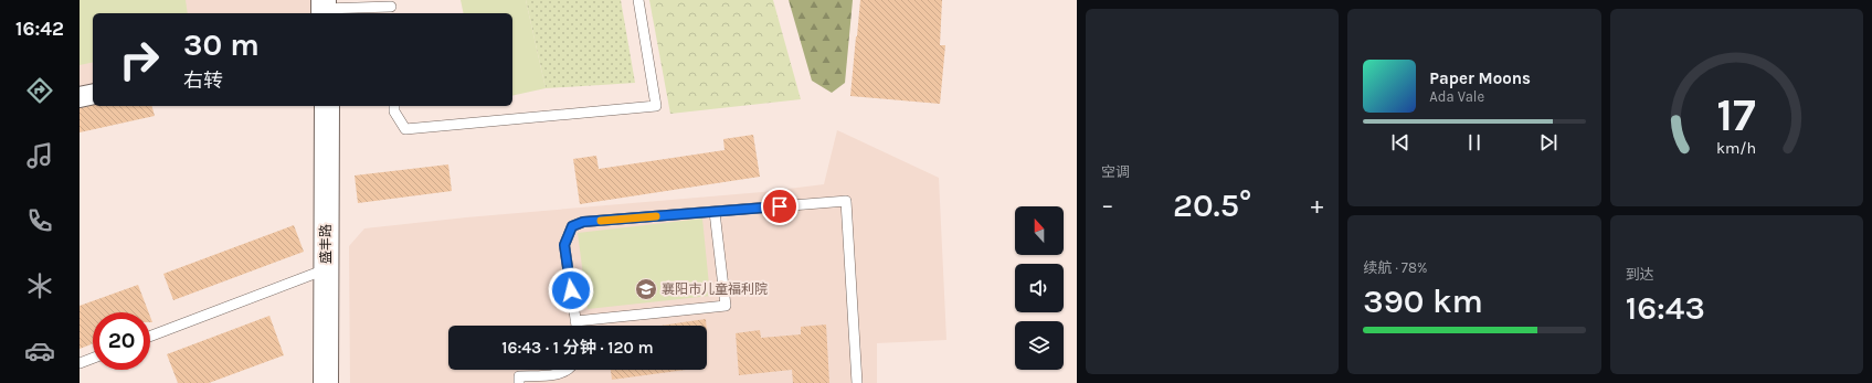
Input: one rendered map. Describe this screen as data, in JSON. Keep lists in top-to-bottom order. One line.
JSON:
{"streets":{"street":["盛丰路"]},"places":{"school or university":["襄阳市儿童福利院"]},"north":"top","page":{"tabs":"16:42","tile":["空调",["续航 · 78%","390 km"],["到达","16:43"]],"turn":["30 m","右转"],"song":["Paper Moons","Ada Vale"],"heat":["−","20.5°","+"],"limit":"20","trip":"16:43 · 1 分钟 · 120 m","gauge":["17","km/h"]}}
